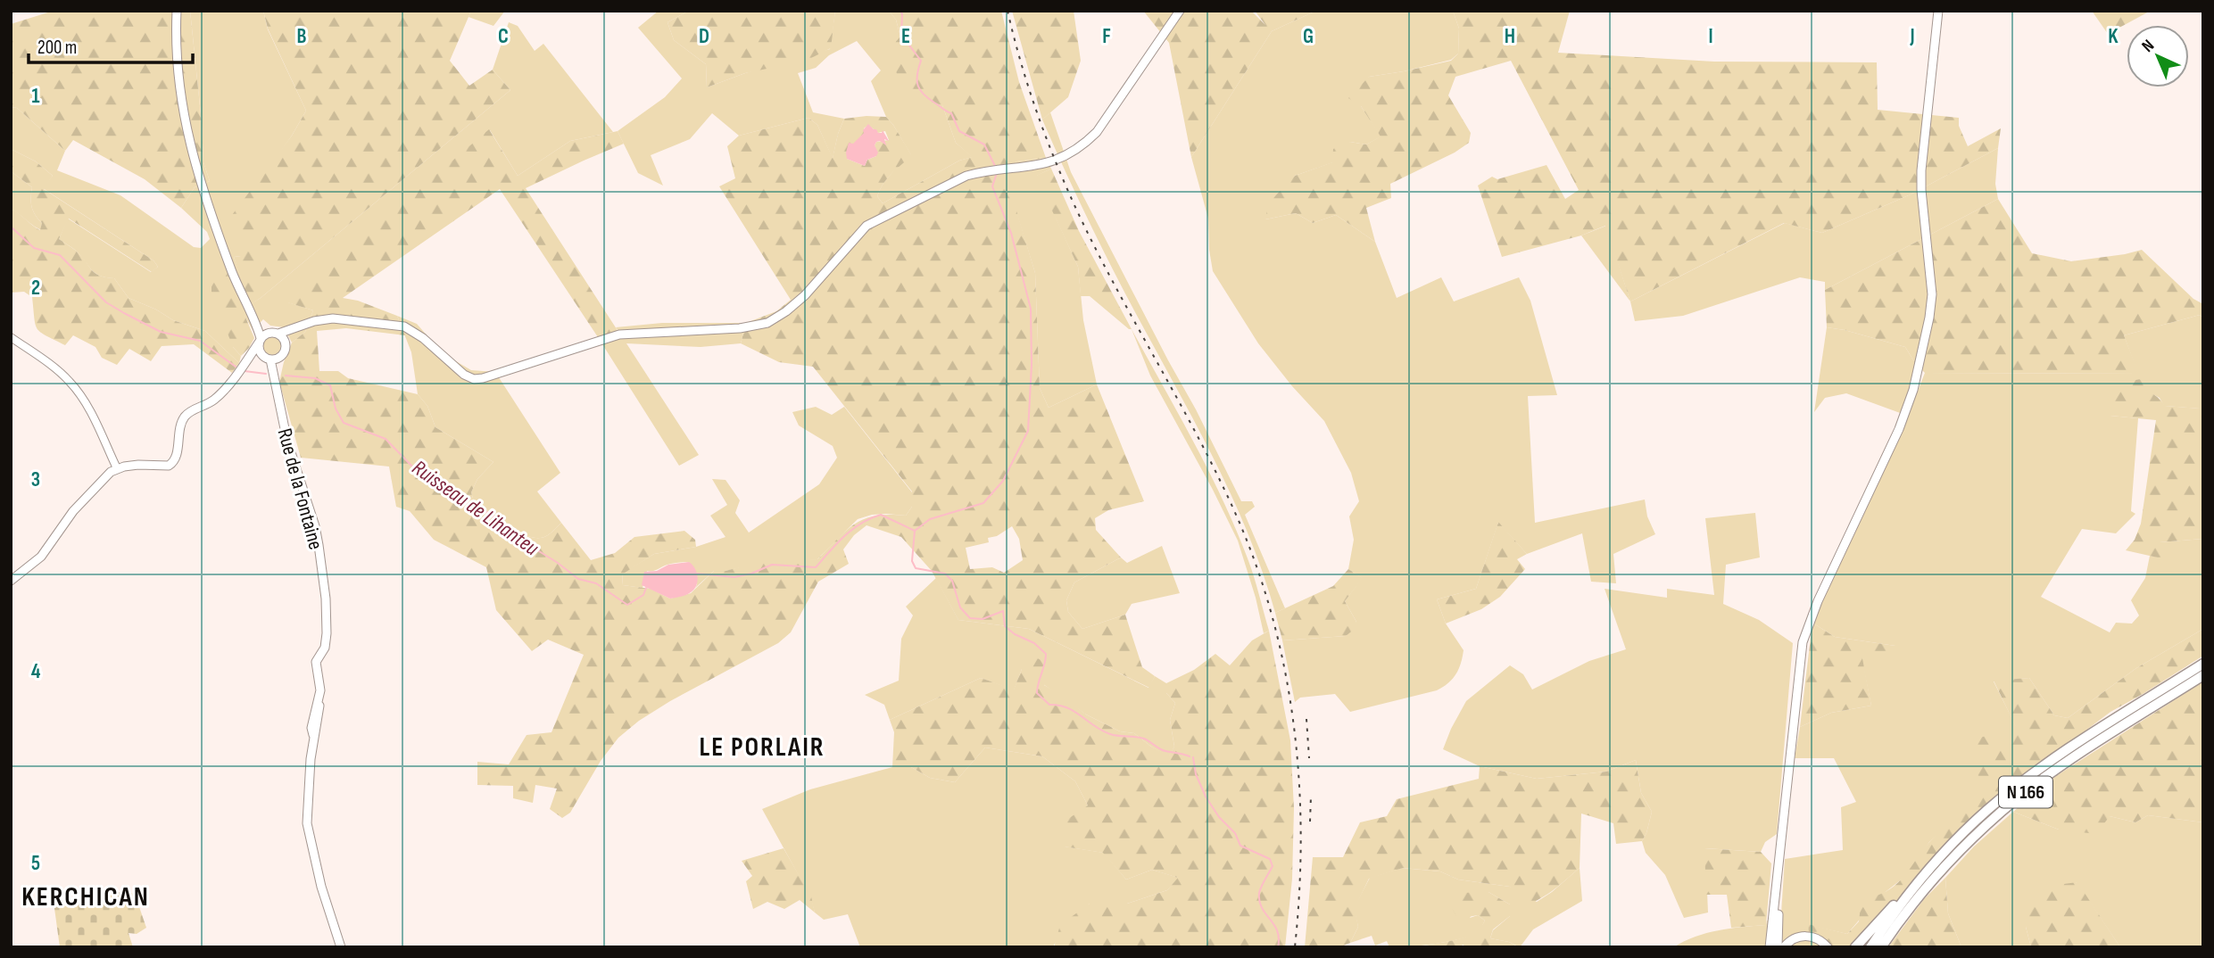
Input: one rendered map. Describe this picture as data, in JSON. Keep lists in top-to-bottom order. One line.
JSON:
{"streets":{"highway":["N 166"],"main road":["Rue de la Fontaine"]},"districts":["LE PORLAIR","KERCHICAN"],"water":["Ruisseau de Lihanteu"],"scale_bar":"200 m","north":"top left","grid":{"columns":["B","C","D","E","F","G","H","I","J","K"],"rows":["1","2","3","4","5"]}}
